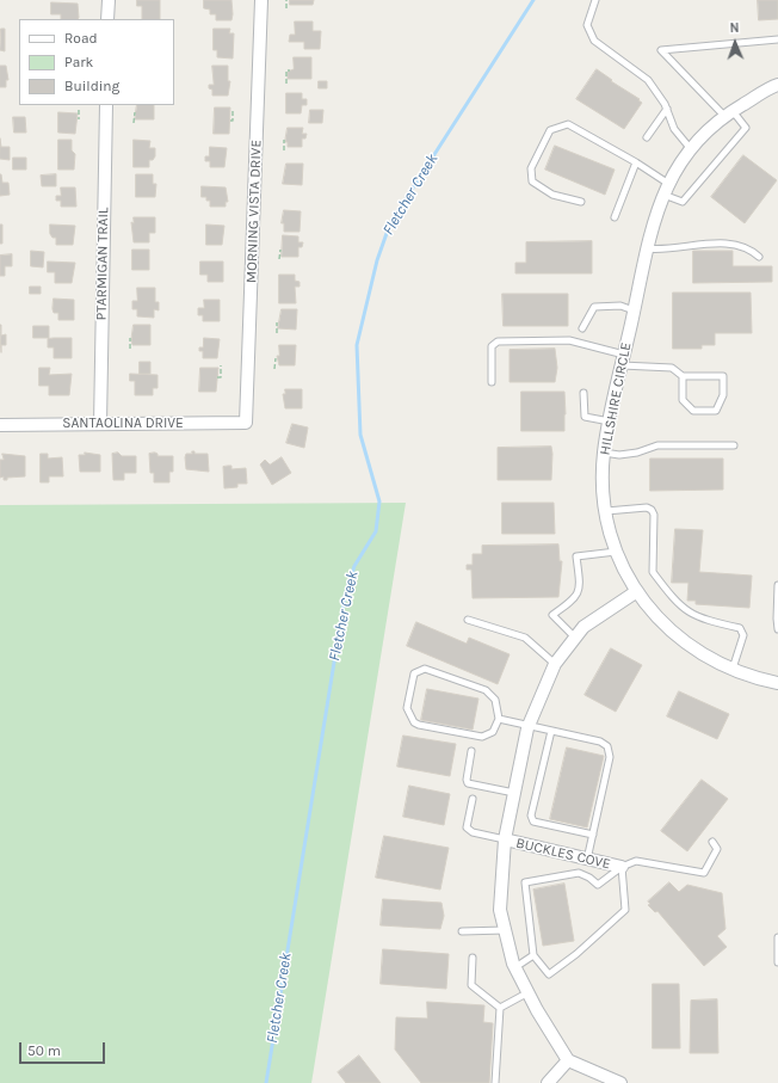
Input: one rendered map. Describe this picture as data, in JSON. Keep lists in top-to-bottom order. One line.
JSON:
{"streets":{"street":["MORNING VISTA DRIVE","PTARMIGAN TRAIL","HILLSHIRE CIRCLE","SANTAOLINA DRIVE","BUCKLES COVE"]},"crossings":[["MORNING VISTA DRIVE","SANTAOLINA DRIVE"],["PTARMIGAN TRAIL","SANTAOLINA DRIVE"]],"water":["Fletcher Creek"],"legend":["Road","Park","Building"],"scale_bar":"50 m","north":"top"}
